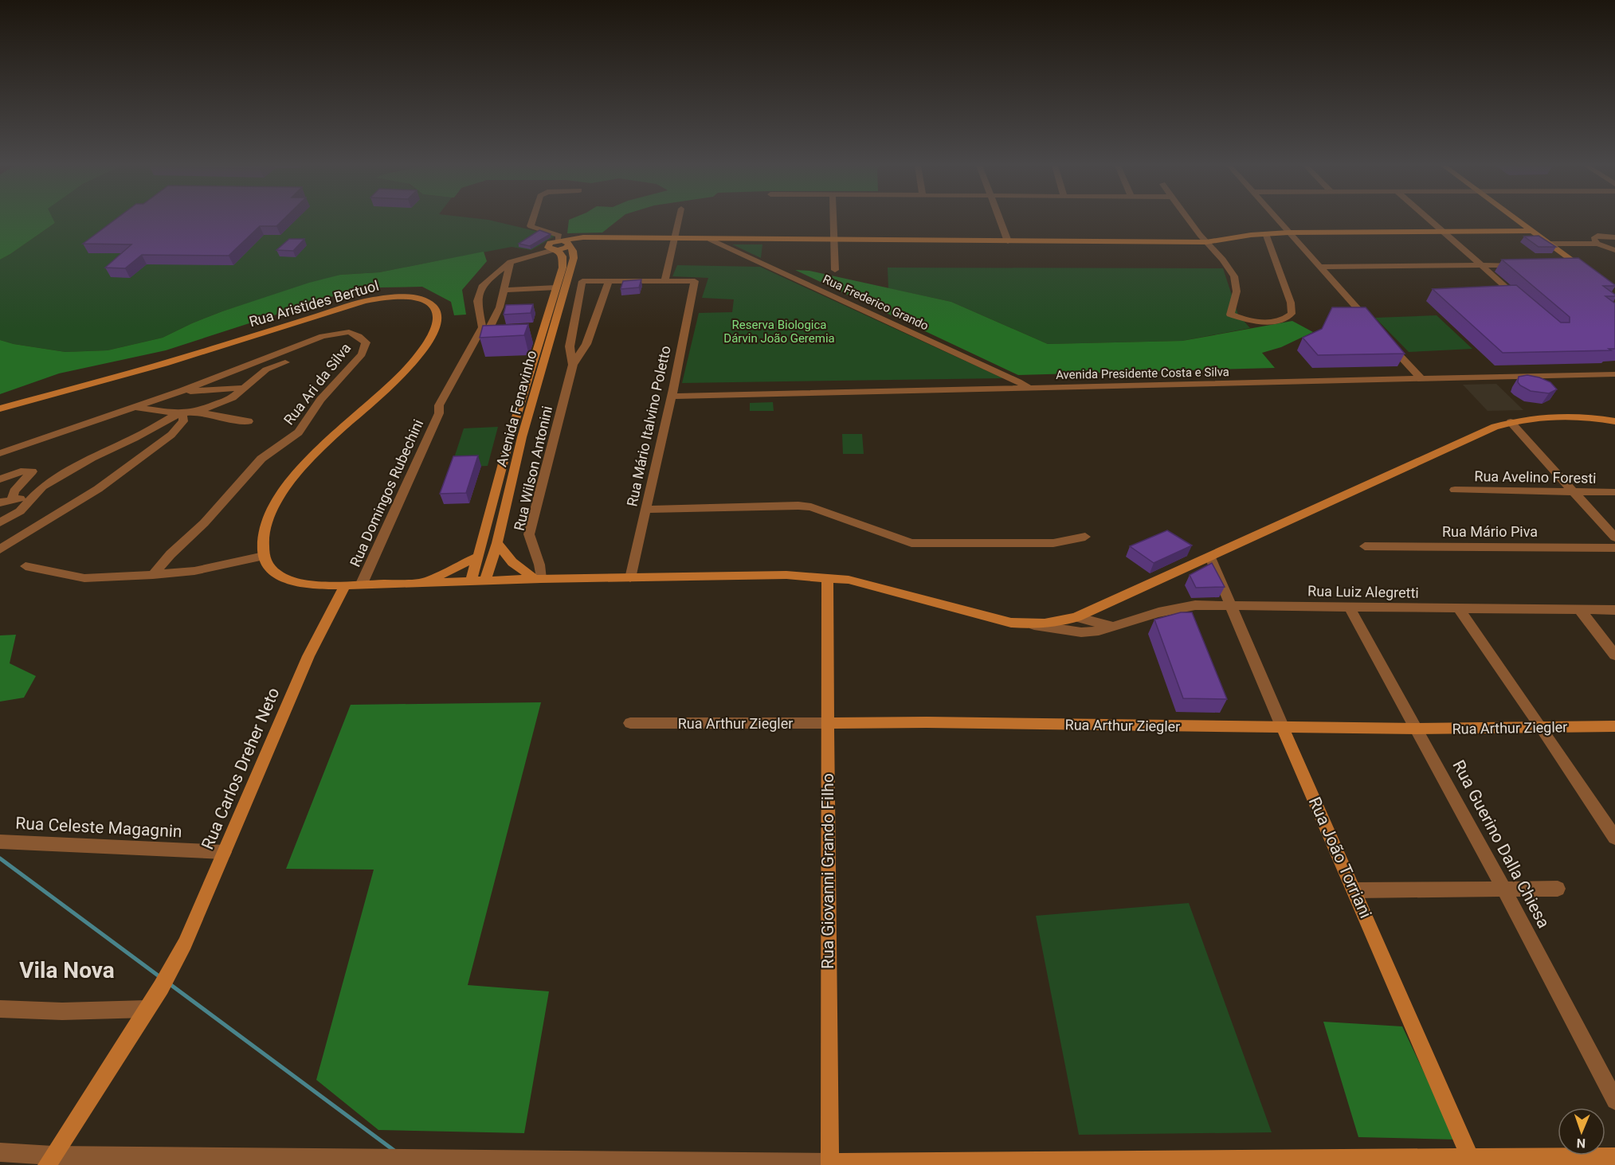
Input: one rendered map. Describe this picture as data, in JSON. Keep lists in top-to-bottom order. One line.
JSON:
{"streets":{"street":["Rua Frederico Grando","Rua Aristides Bertuol","Avenida Presidente Costa e Silva","Rua Ari da Silva","Avenida Fenavinho","Rua Mário Italvino Poletto","Rua Wilson Antonini","Rua Avelino Foresti","Rua Domingos Rubechini","Rua Mário Piva","Rua Luiz Alegretti","Rua Arthur Ziegler","Rua Carlos Dreher Neto","Rua Celeste Magagnin","Rua Guerino Dalla Chiesa","Rua João Torriani","Rua Giovanni Grando Filho"]},"crossings":[["Rua Frederico Grando","Avenida Presidente Costa e Silva"],["Avenida Presidente Costa e Silva","Rua Mário Italvino Poletto"],["Rua Luiz Alegretti","Rua Guerino Dalla Chiesa"],["Rua Luiz Alegretti","Rua João Torriani"],["Rua Arthur Ziegler","Rua Guerino Dalla Chiesa"],["Rua Arthur Ziegler","Rua João Torriani"],["Rua Arthur Ziegler","Rua Giovanni Grando Filho"],["Rua Carlos Dreher Neto","Rua Celeste Magagnin"]],"districts":["Vila Nova"],"parks":["Reserva Biologica Dárvin João Geremia"],"north":"bottom"}
